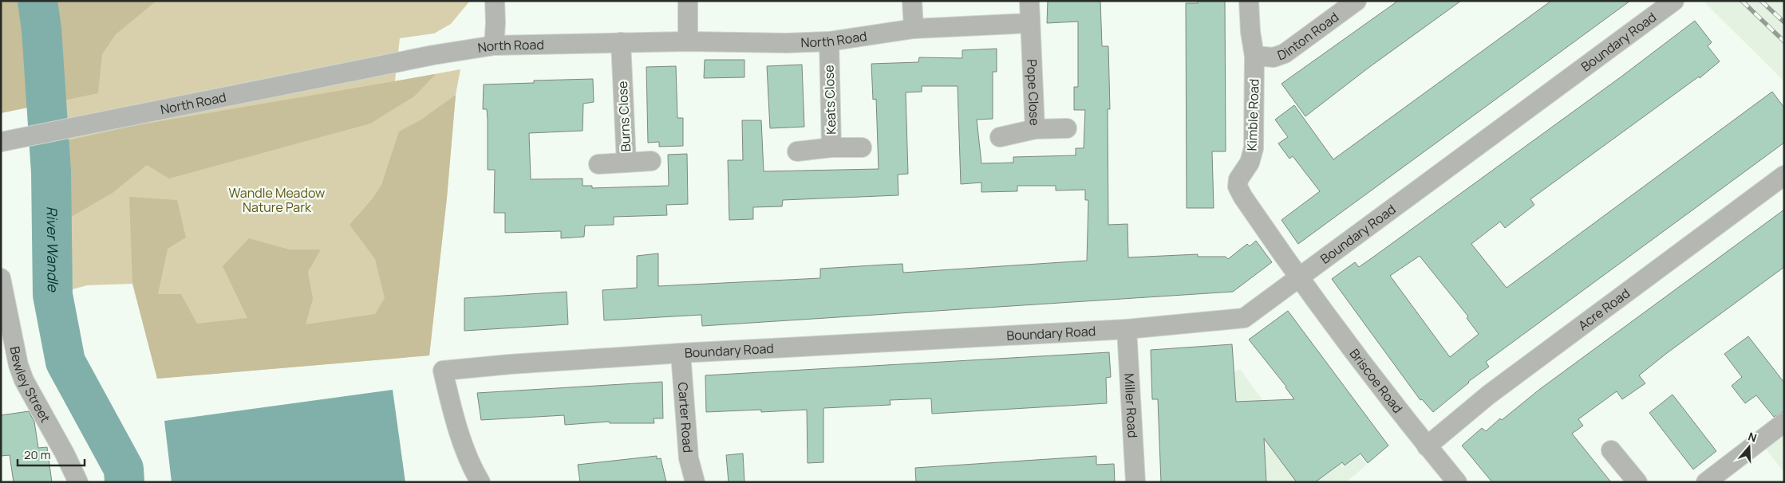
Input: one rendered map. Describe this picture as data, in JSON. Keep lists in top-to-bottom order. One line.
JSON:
{"streets":{"street":["Dinton Road","North Road","Boundary Road","Pope Close","Keats Close","Kimble Road","Burns Close","Acre Road","Briscoe Road","Bewley Street","Miller Road","Carter Road"]},"crossings":[["Dinton Road","Kimble Road"],["North Road","Pope Close"],["North Road","Keats Close"],["North Road","Burns Close"],["Boundary Road","Kimble Road"],["Boundary Road","Briscoe Road"],["Boundary Road","Miller Road"],["Boundary Road","Carter Road"],["Kimble Road","Briscoe Road"],["Acre Road","Briscoe Road"]],"water":["River Wandle"],"parks":["Wandle Meadow Nature Park"],"scale_bar":"20 m","north":"top"}
